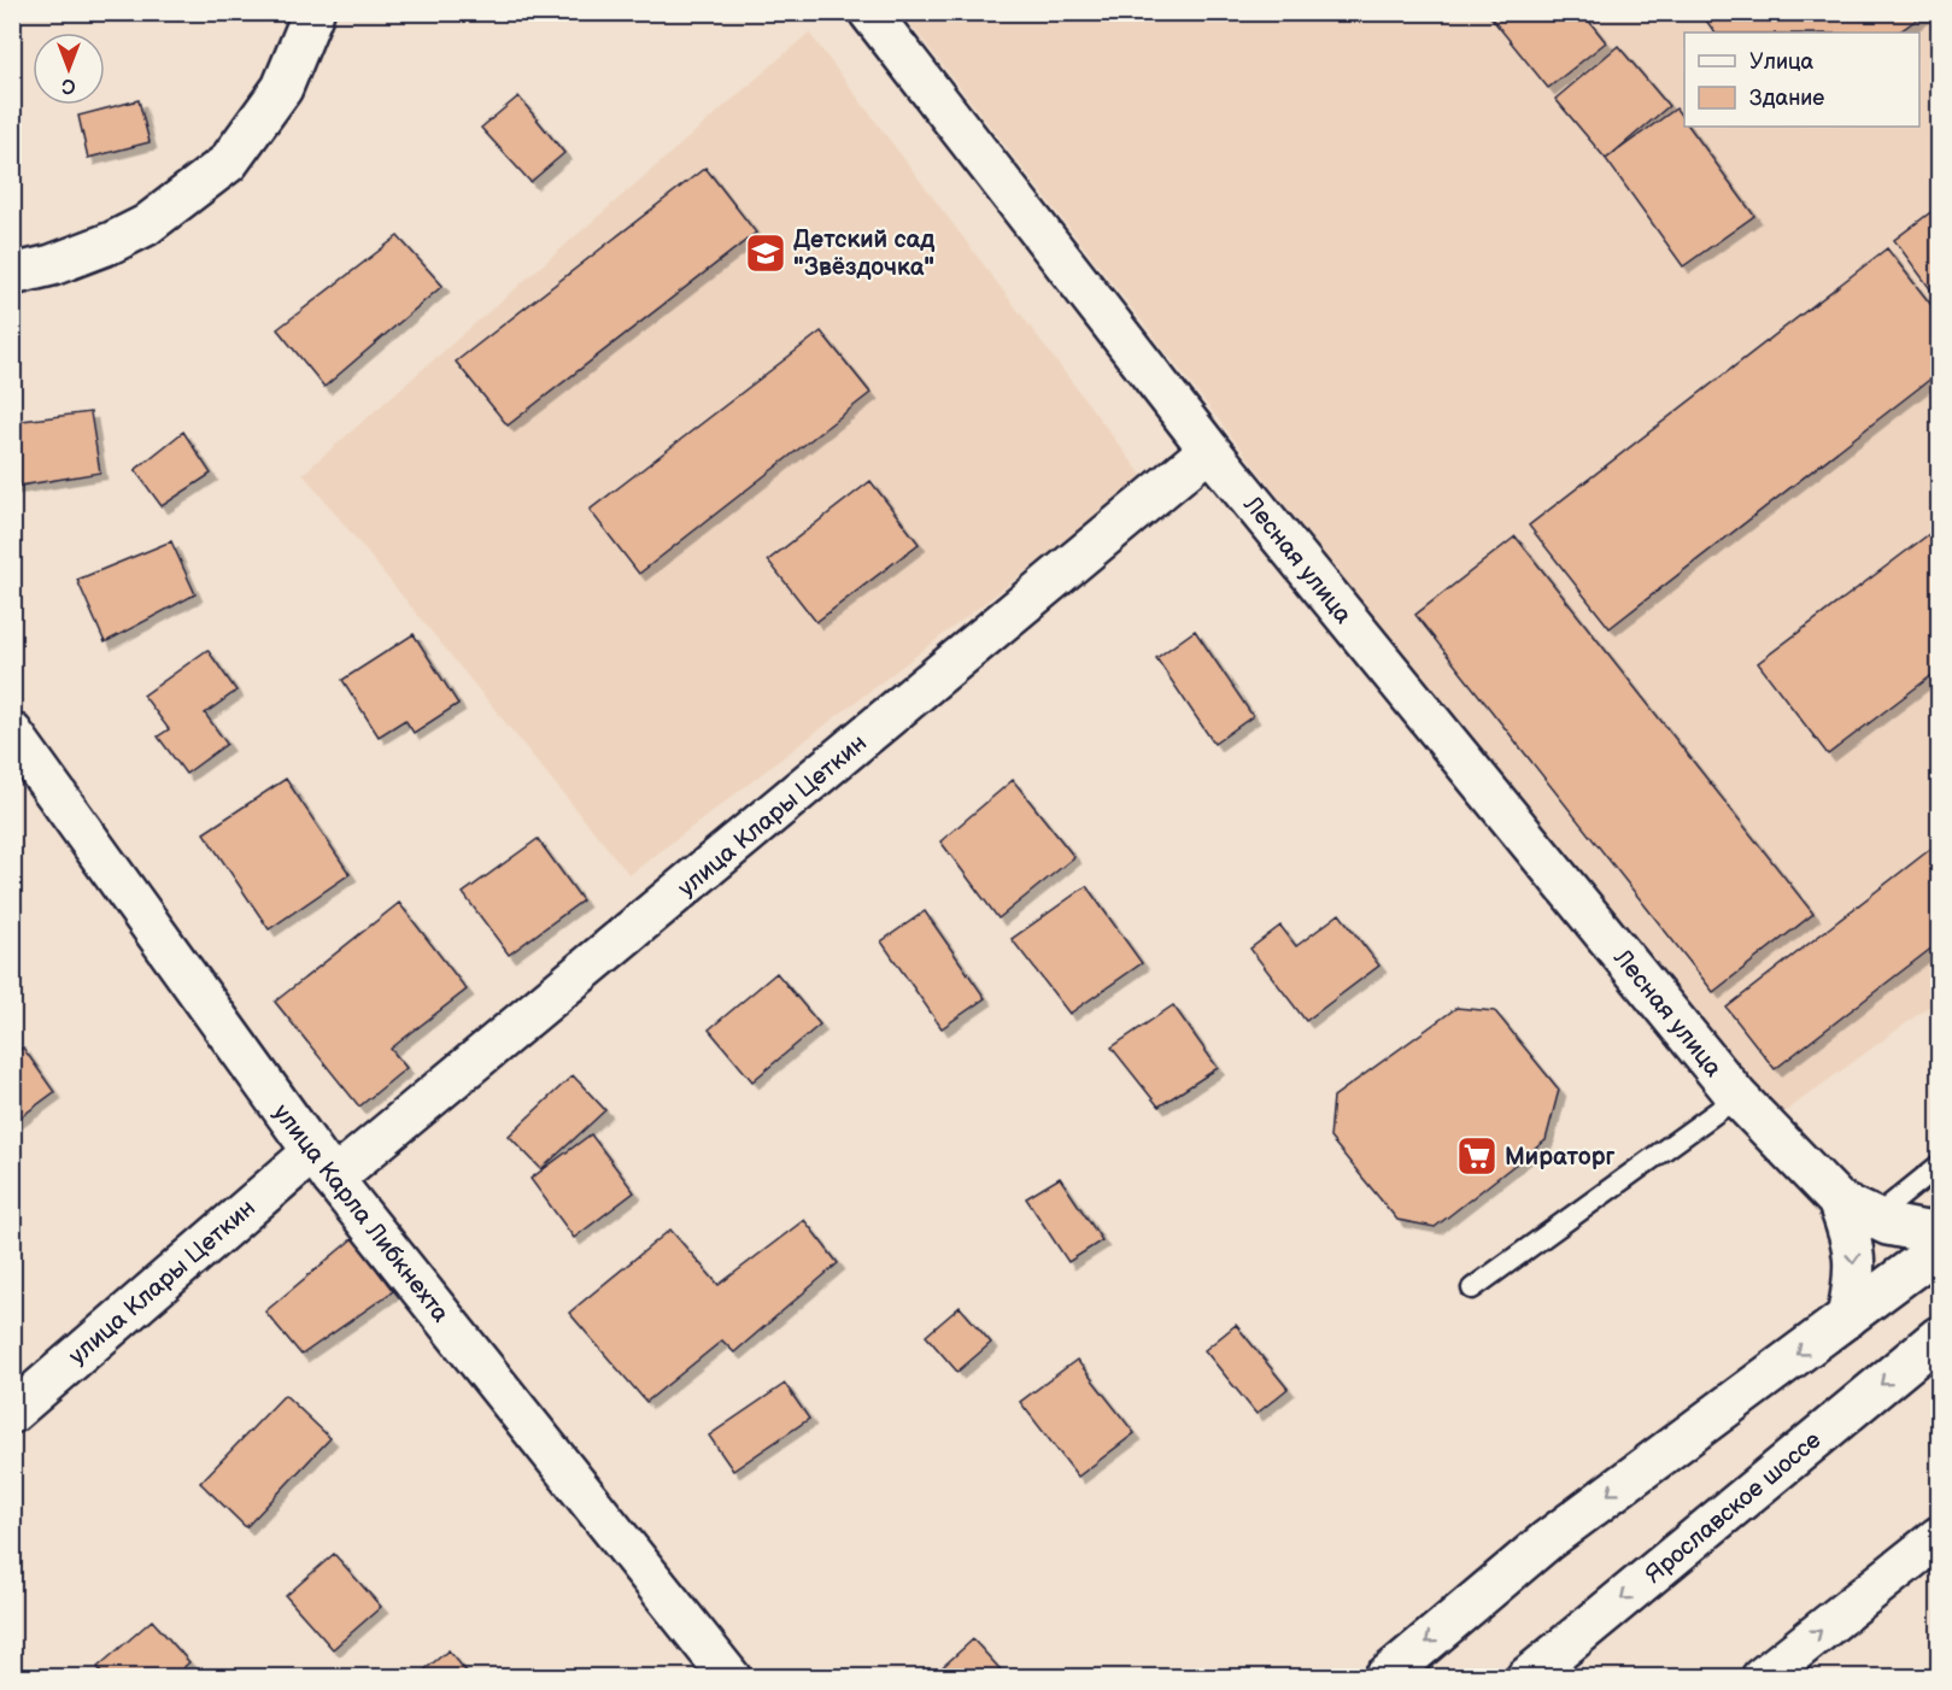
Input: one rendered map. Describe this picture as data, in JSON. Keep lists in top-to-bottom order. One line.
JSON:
{"streets":{"main road":["Лесная улица","улица Клары Цеткин","улица Карла Либкнехта","Ярославское шоссе"]},"crossings":[["Лесная улица","улица Клары Цеткин"],["улица Клары Цеткин","улица Карла Либкнехта"]],"places":{"school or university":["Детский сад \"Звёздочка\""],"supermarket":["Мираторг"]},"legend":["Улица","Здание"],"north":"bottom"}
